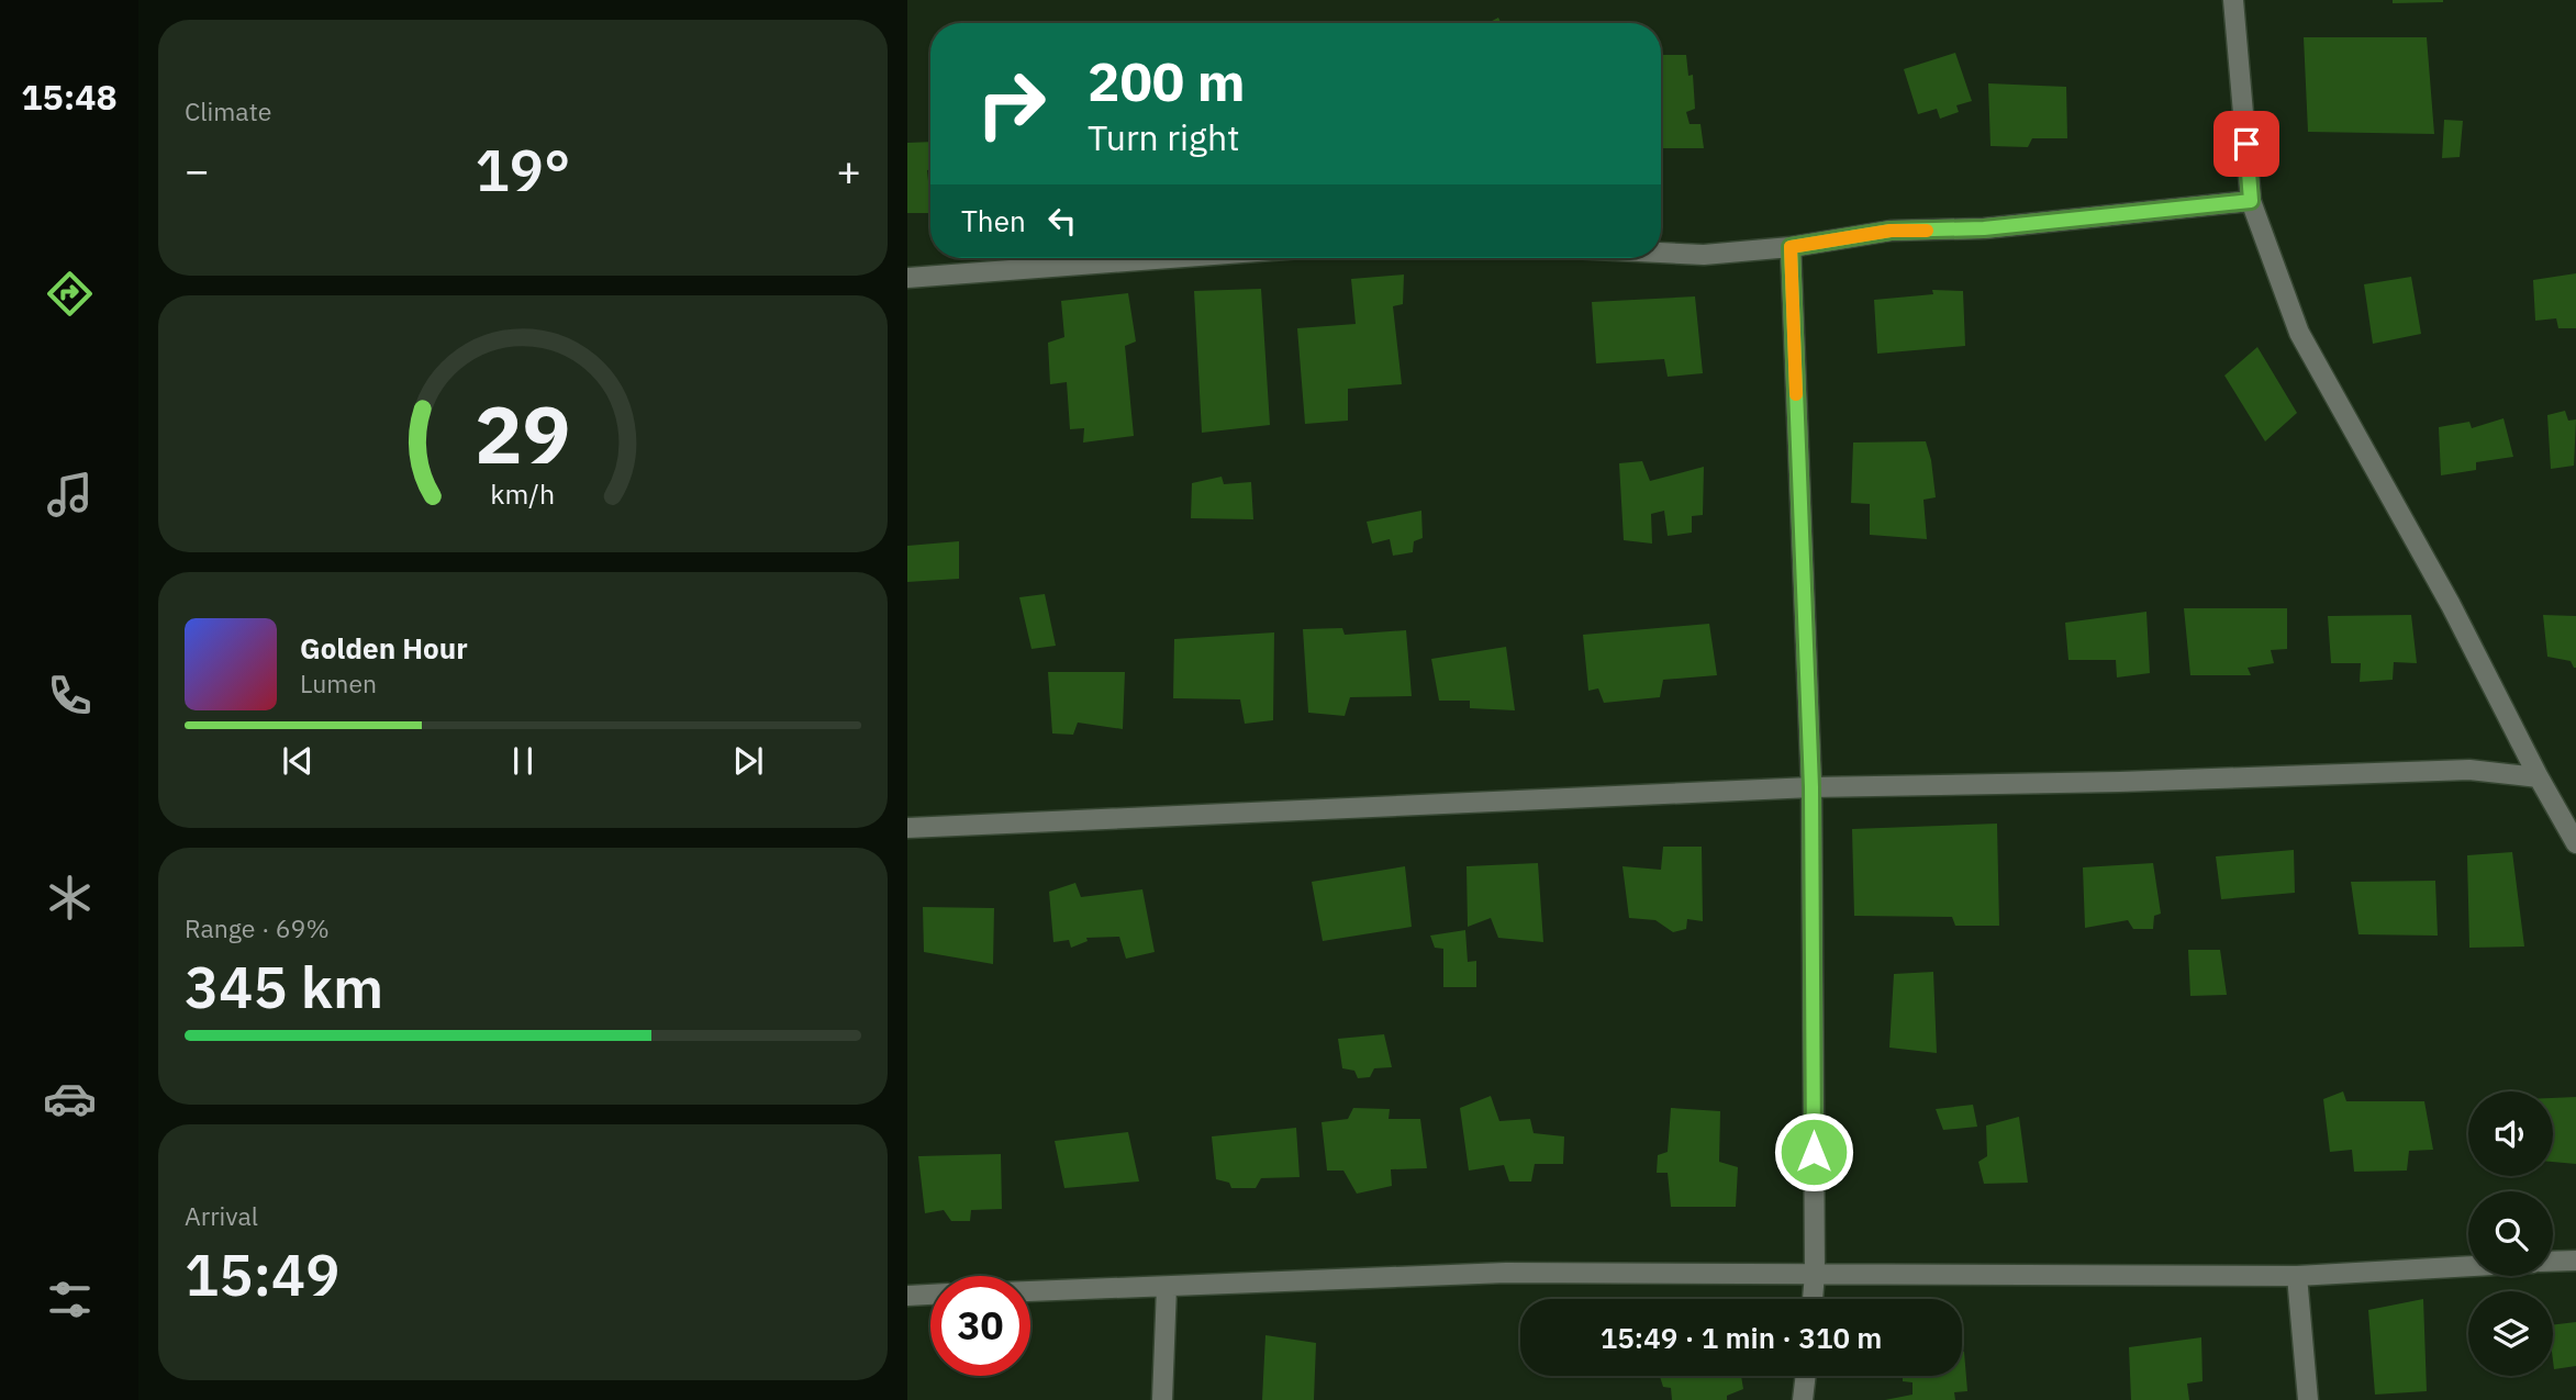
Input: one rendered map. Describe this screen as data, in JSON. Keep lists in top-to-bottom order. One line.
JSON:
{"page":{"tabs":"15:48","tile":["Climate",["Range · 69%","345 km"],["Arrival","15:49"]],"turn":["200 m","Turn right"],"heat":["−","19°","+"],"then":"Then","song":["Golden Hour","Lumen"],"limit":"30","trip":"15:49 · 1 min · 310 m","gauge":["29","km/h"]}}
